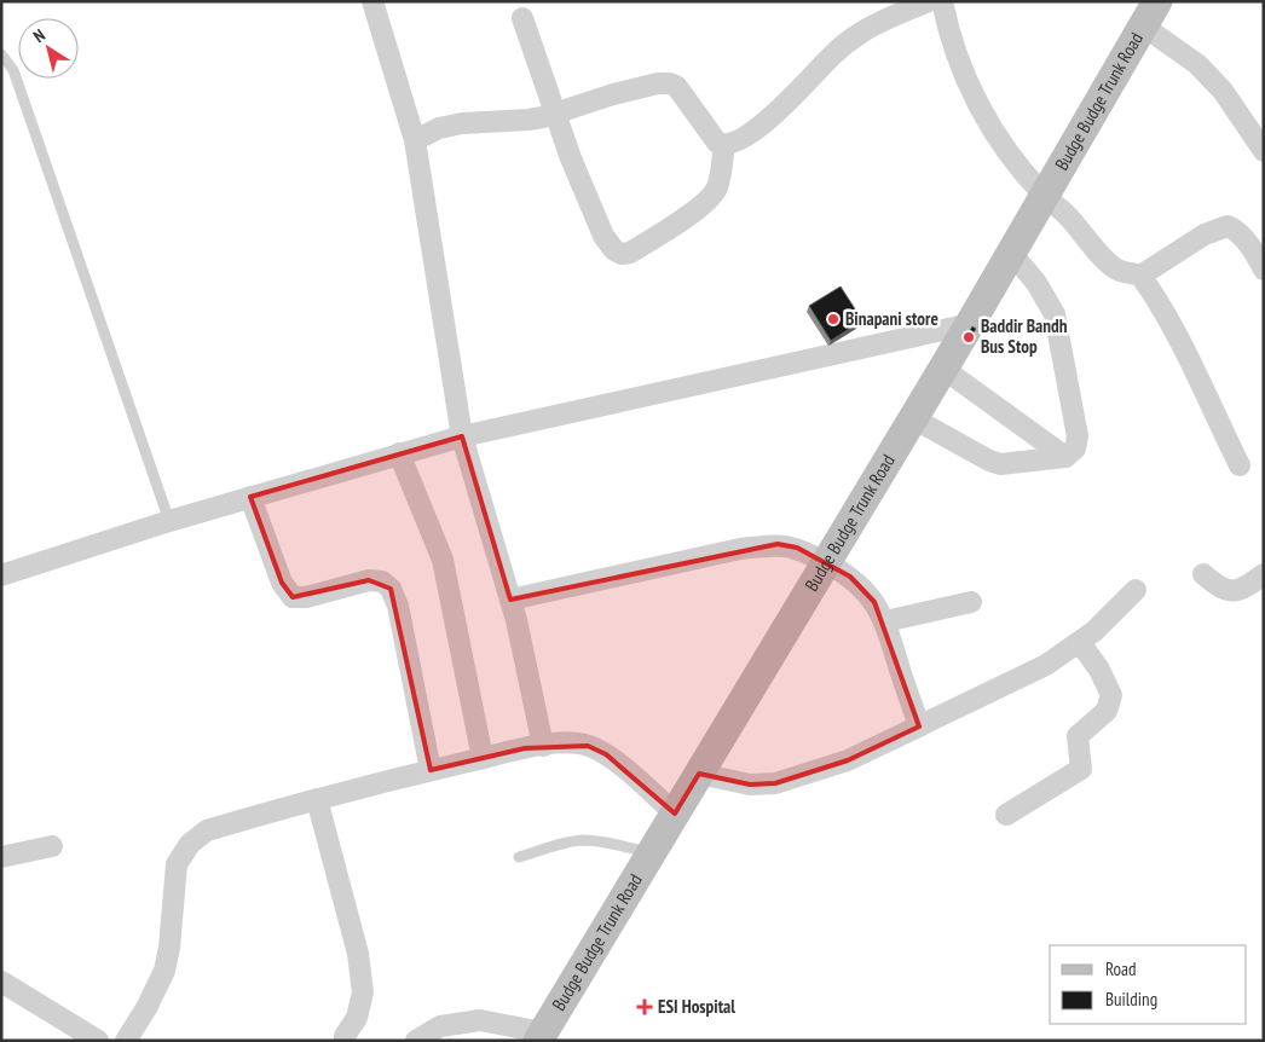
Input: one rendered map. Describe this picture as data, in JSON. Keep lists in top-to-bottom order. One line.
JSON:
{"streets":{"main road":["Budge Budge Trunk Road"]},"places":{"other":["Binapani store","Baddir Bandh Bus Stop"],"health":["ESI Hospital"]},"legend":["Road","Building"],"north":"top left"}
